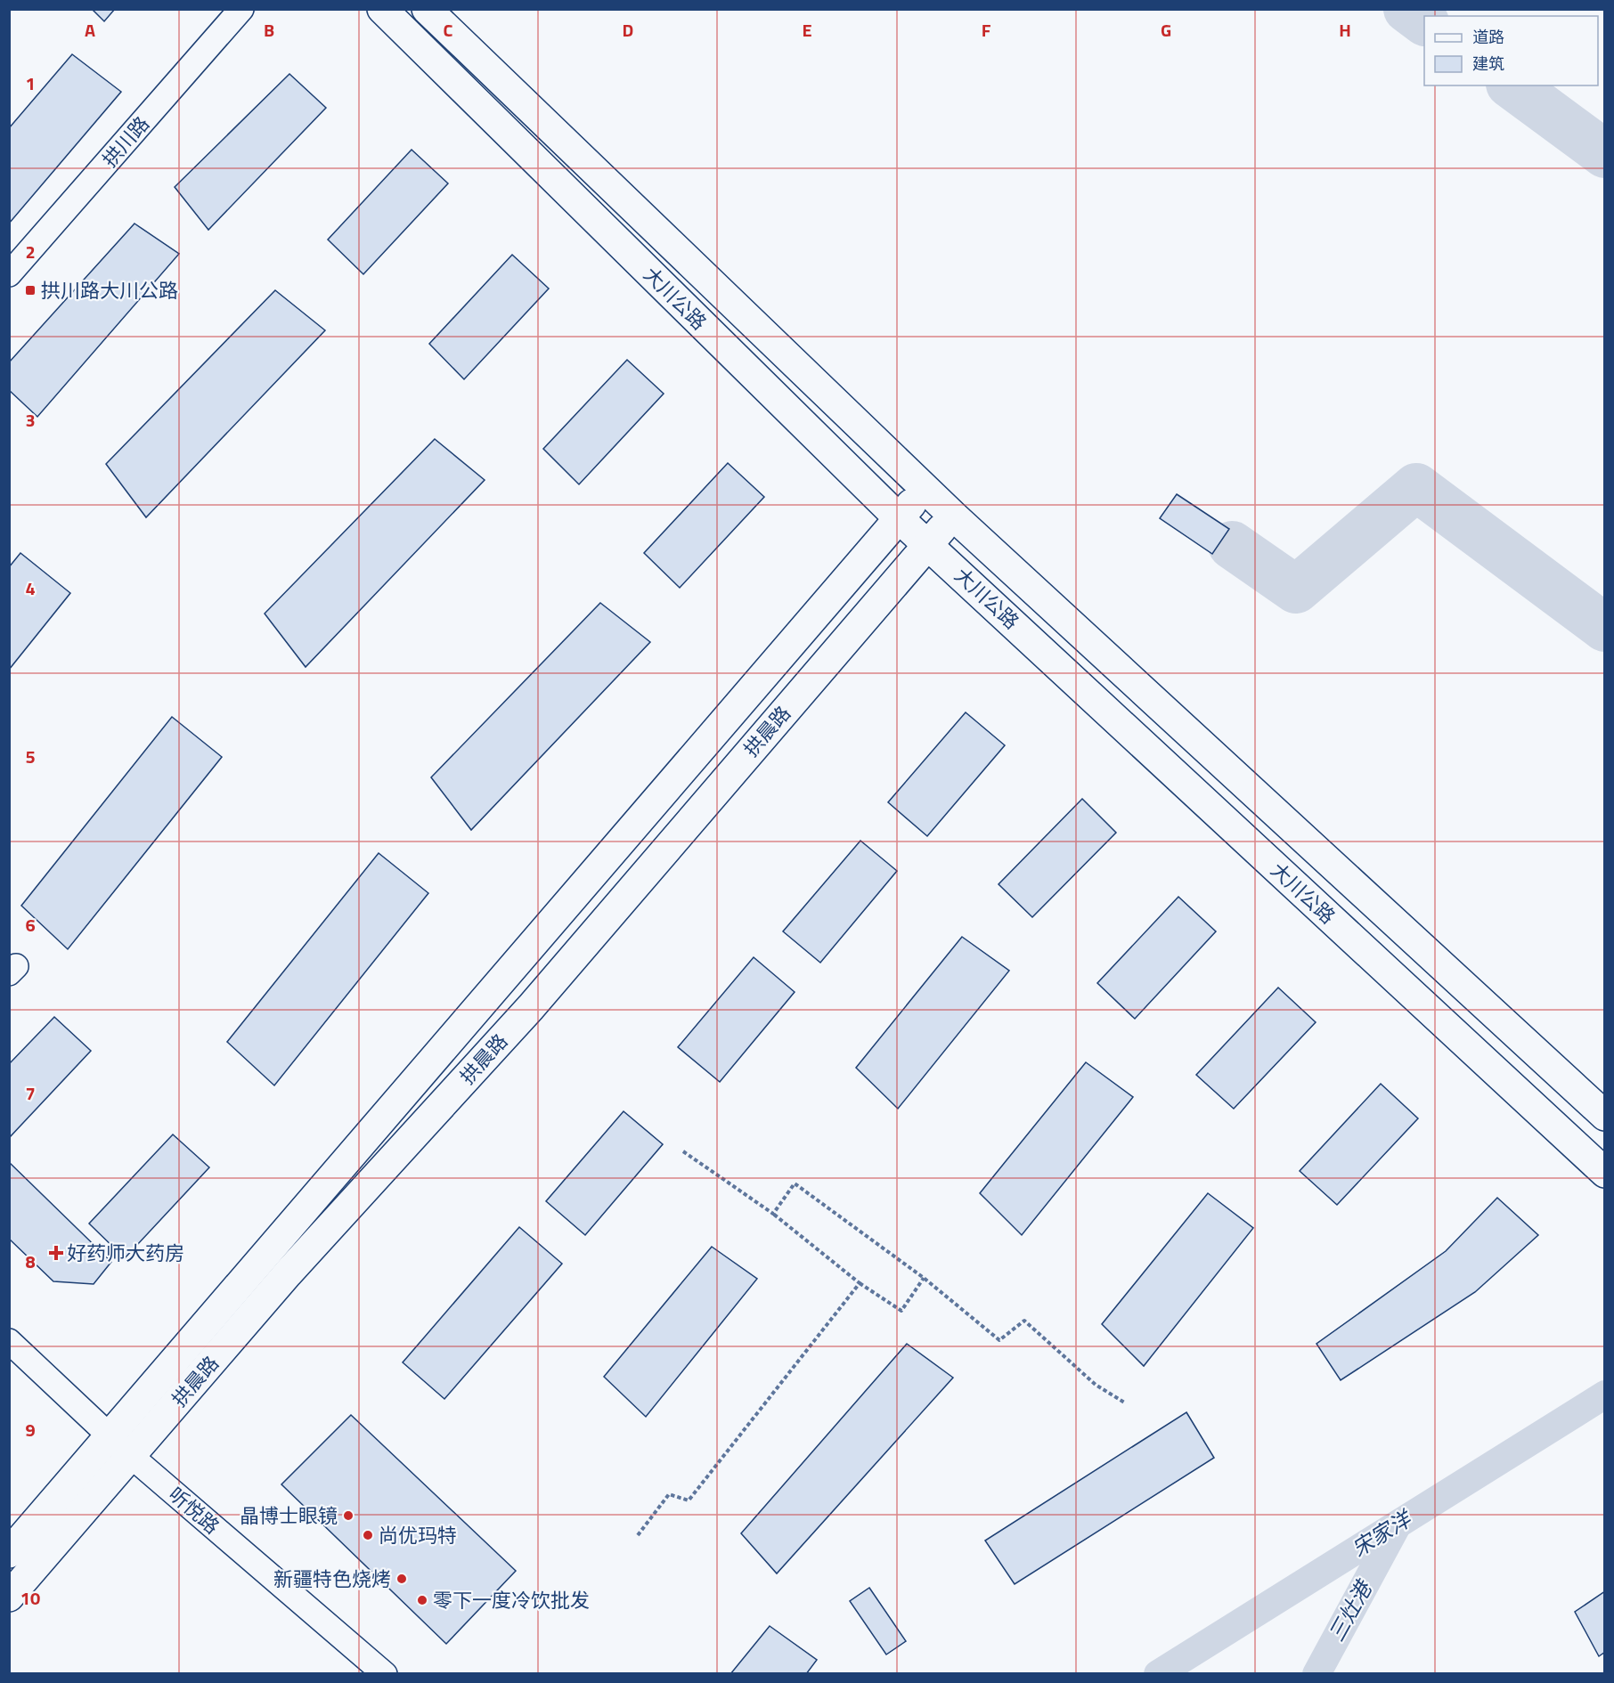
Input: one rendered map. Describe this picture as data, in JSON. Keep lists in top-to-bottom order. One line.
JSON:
{"streets":{"main road":["大川公路","拱晨路"],"street":["拱川路","听悦路"]},"crossings":[["大川公路","拱晨路"],["拱晨路","听悦路"]],"water":["宋家洋","三灶港"],"places":{"transit":["拱川路大川公路"],"health":["好药师大药房"],"other":["晶博士眼镜","尚优玛特","新疆特色烧烤","零下一度冷饮批发"]},"legend":["道路","建筑"],"grid":{"columns":["A","B","C","D","E","F","G","H"],"rows":["1","2","3","4","5","6","7","8","9","10"]}}
